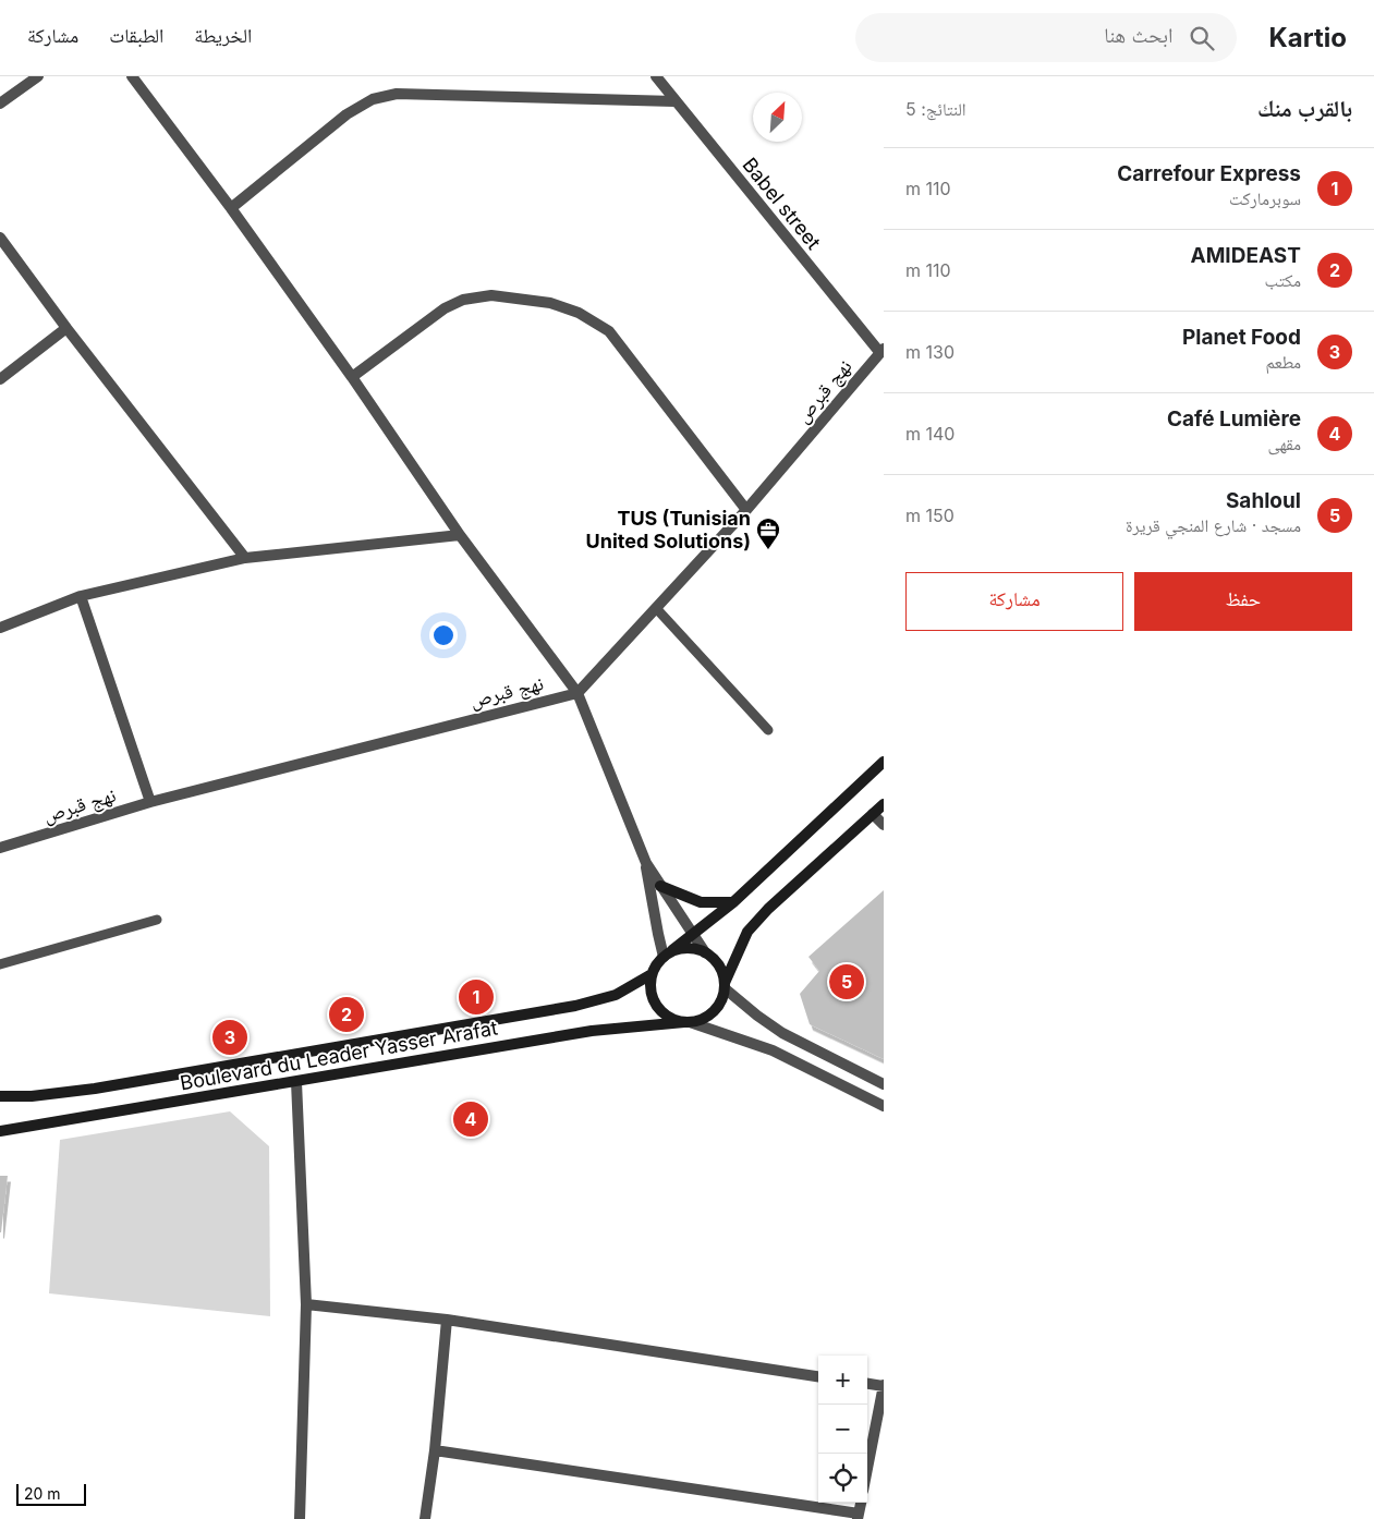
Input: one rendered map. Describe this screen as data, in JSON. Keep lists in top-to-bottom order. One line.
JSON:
{"streets":{"main road":["Boulevard du Leader Yasser Arafat"],"street":["Babel street","نهج قبرص"]},"crossings":[["Babel street","نهج قبرص"]],"places":{"office":["TUS (Tunisian United Solutions)"]},"scale_bar":"20 m","north":"top right","page":{"header":"Kartio","search":"ابحث هنا","nav":["الخريطة","الطبقات","مشاركة"],"heading":["بالقرب منك","النتائج: 5"],"list":[{"mark":"1","name":"Carrefour Express","note":"سوبرماركت","value":"110 m"},{"mark":"2","name":"AMIDEAST","note":"مكتب","value":"110 m"},{"mark":"3","name":"Planet Food","note":"مطعم","value":"130 m"},{"mark":"4","name":"Café Lumière","note":"مقهى","value":"140 m"},{"mark":"5","name":"Sahloul","note":"مسجد · شارع المنجي قريرة","value":"150 m"}],"buttons":["حفظ","مشاركة"],"pins":["5","1","2","3","4"],"map_buttons":["+","−"],"scale":"20 m"}}
